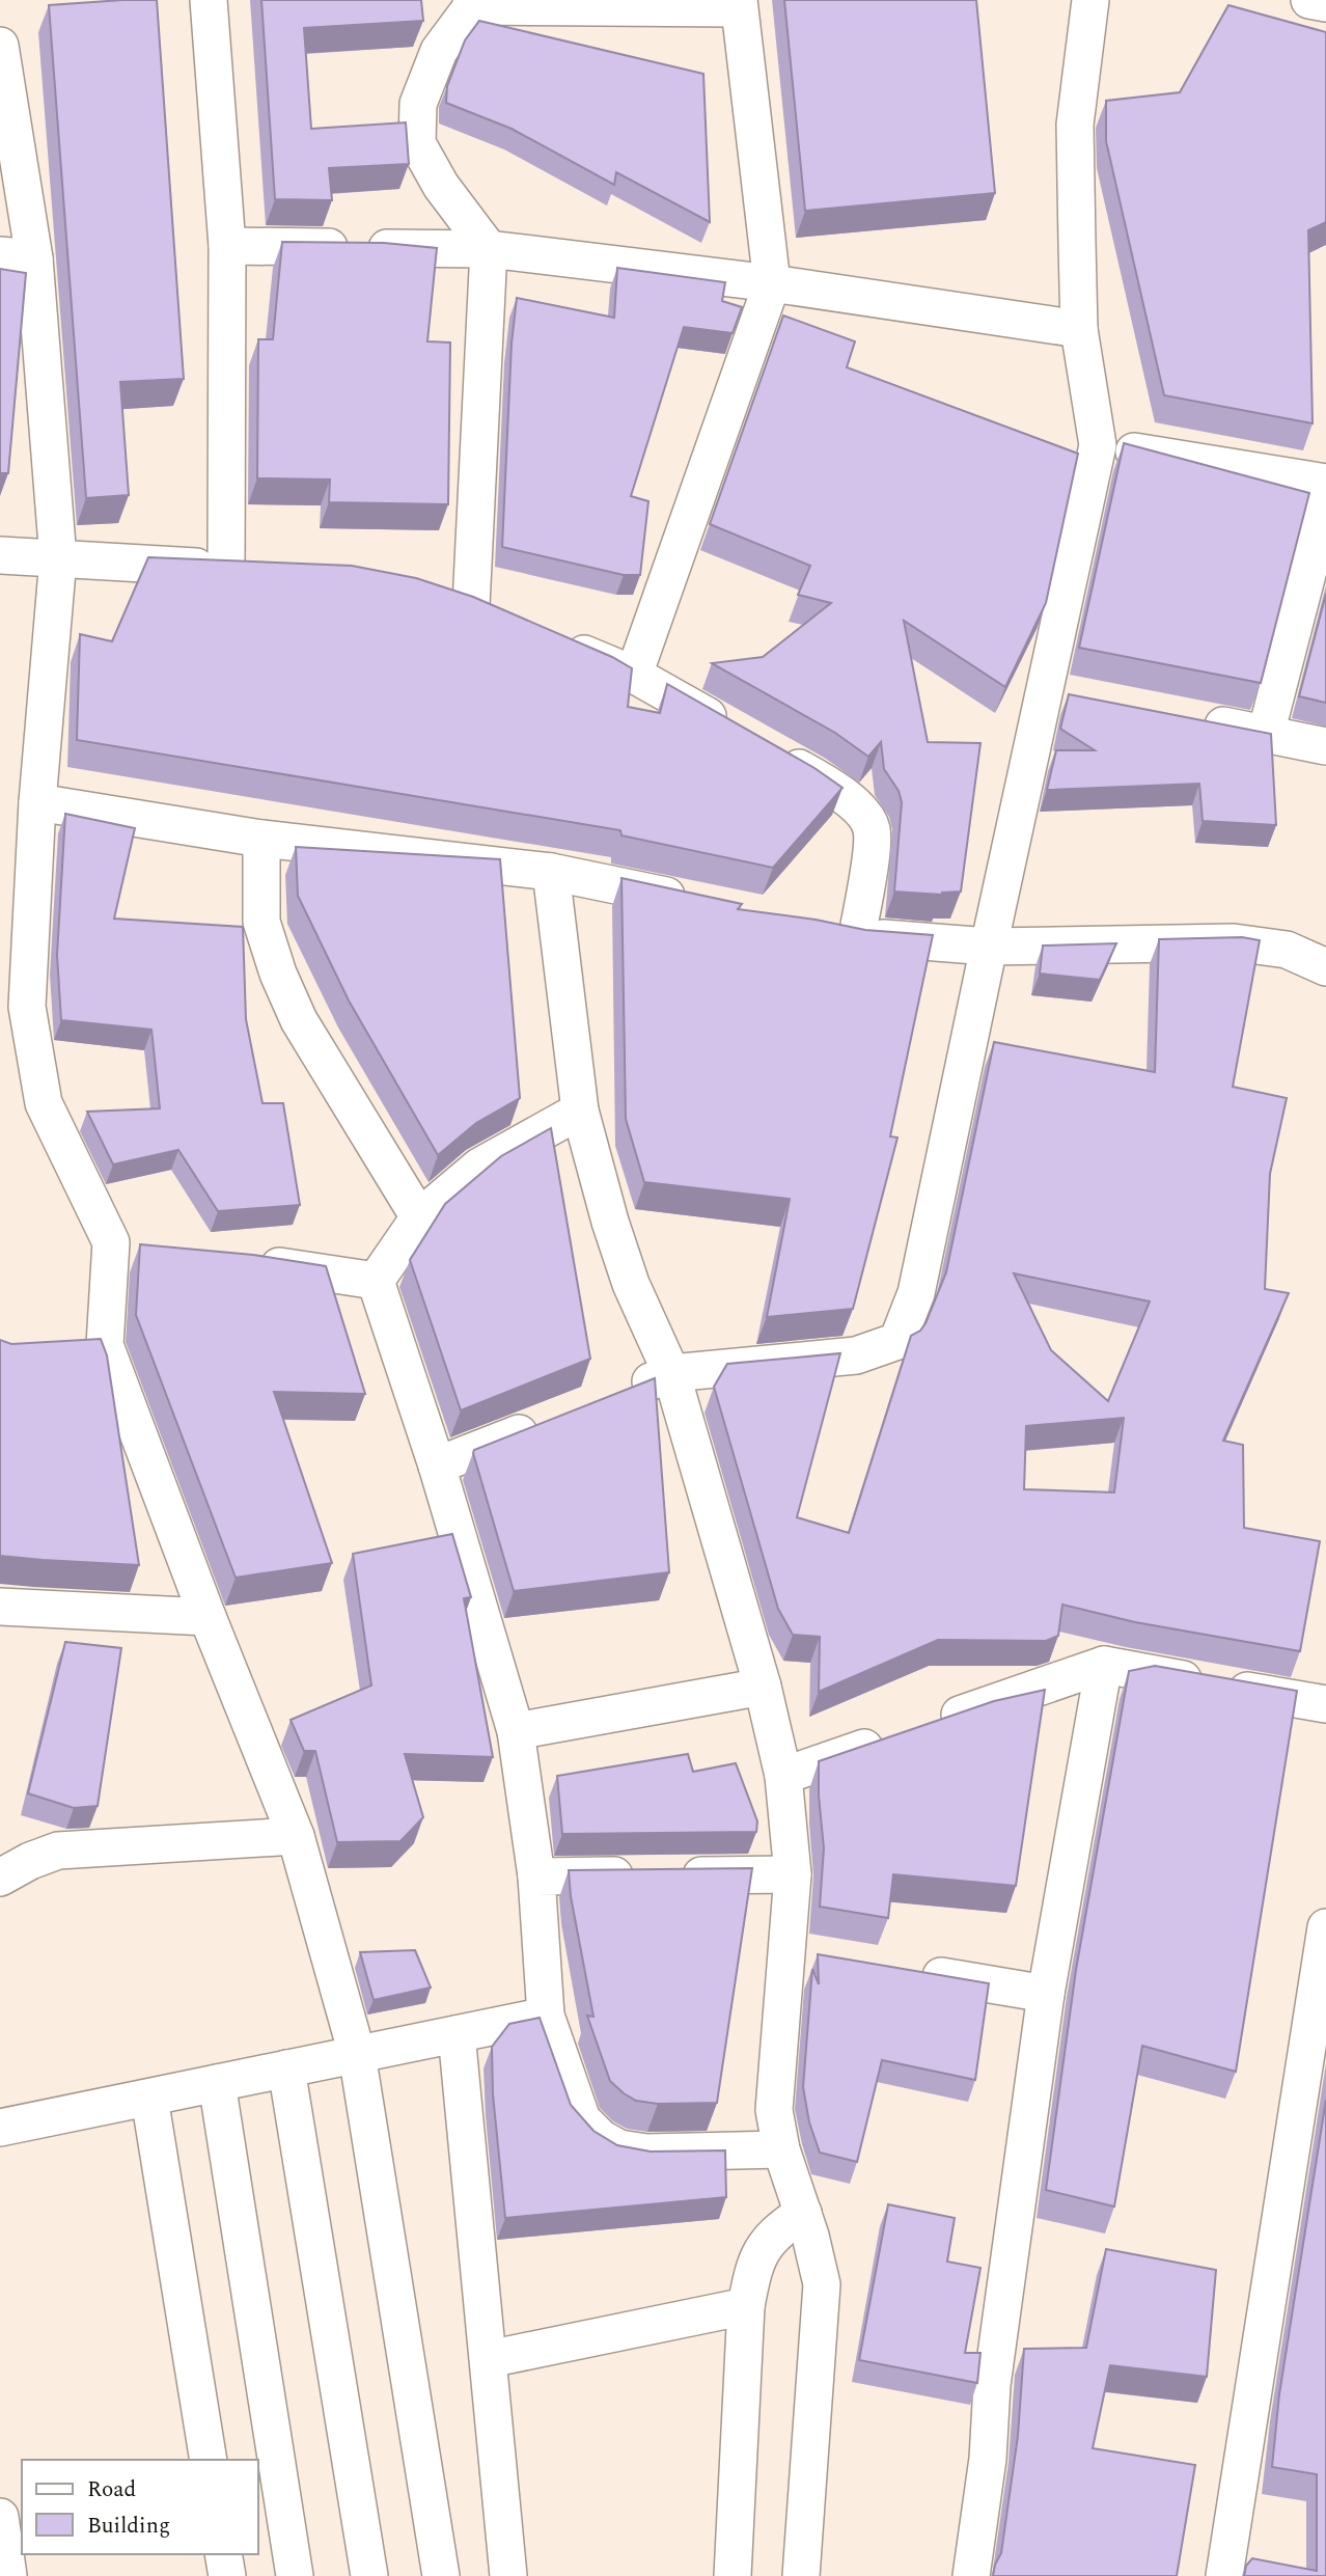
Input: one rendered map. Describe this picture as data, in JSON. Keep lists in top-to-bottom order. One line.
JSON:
{"legend":["Road","Building"]}
